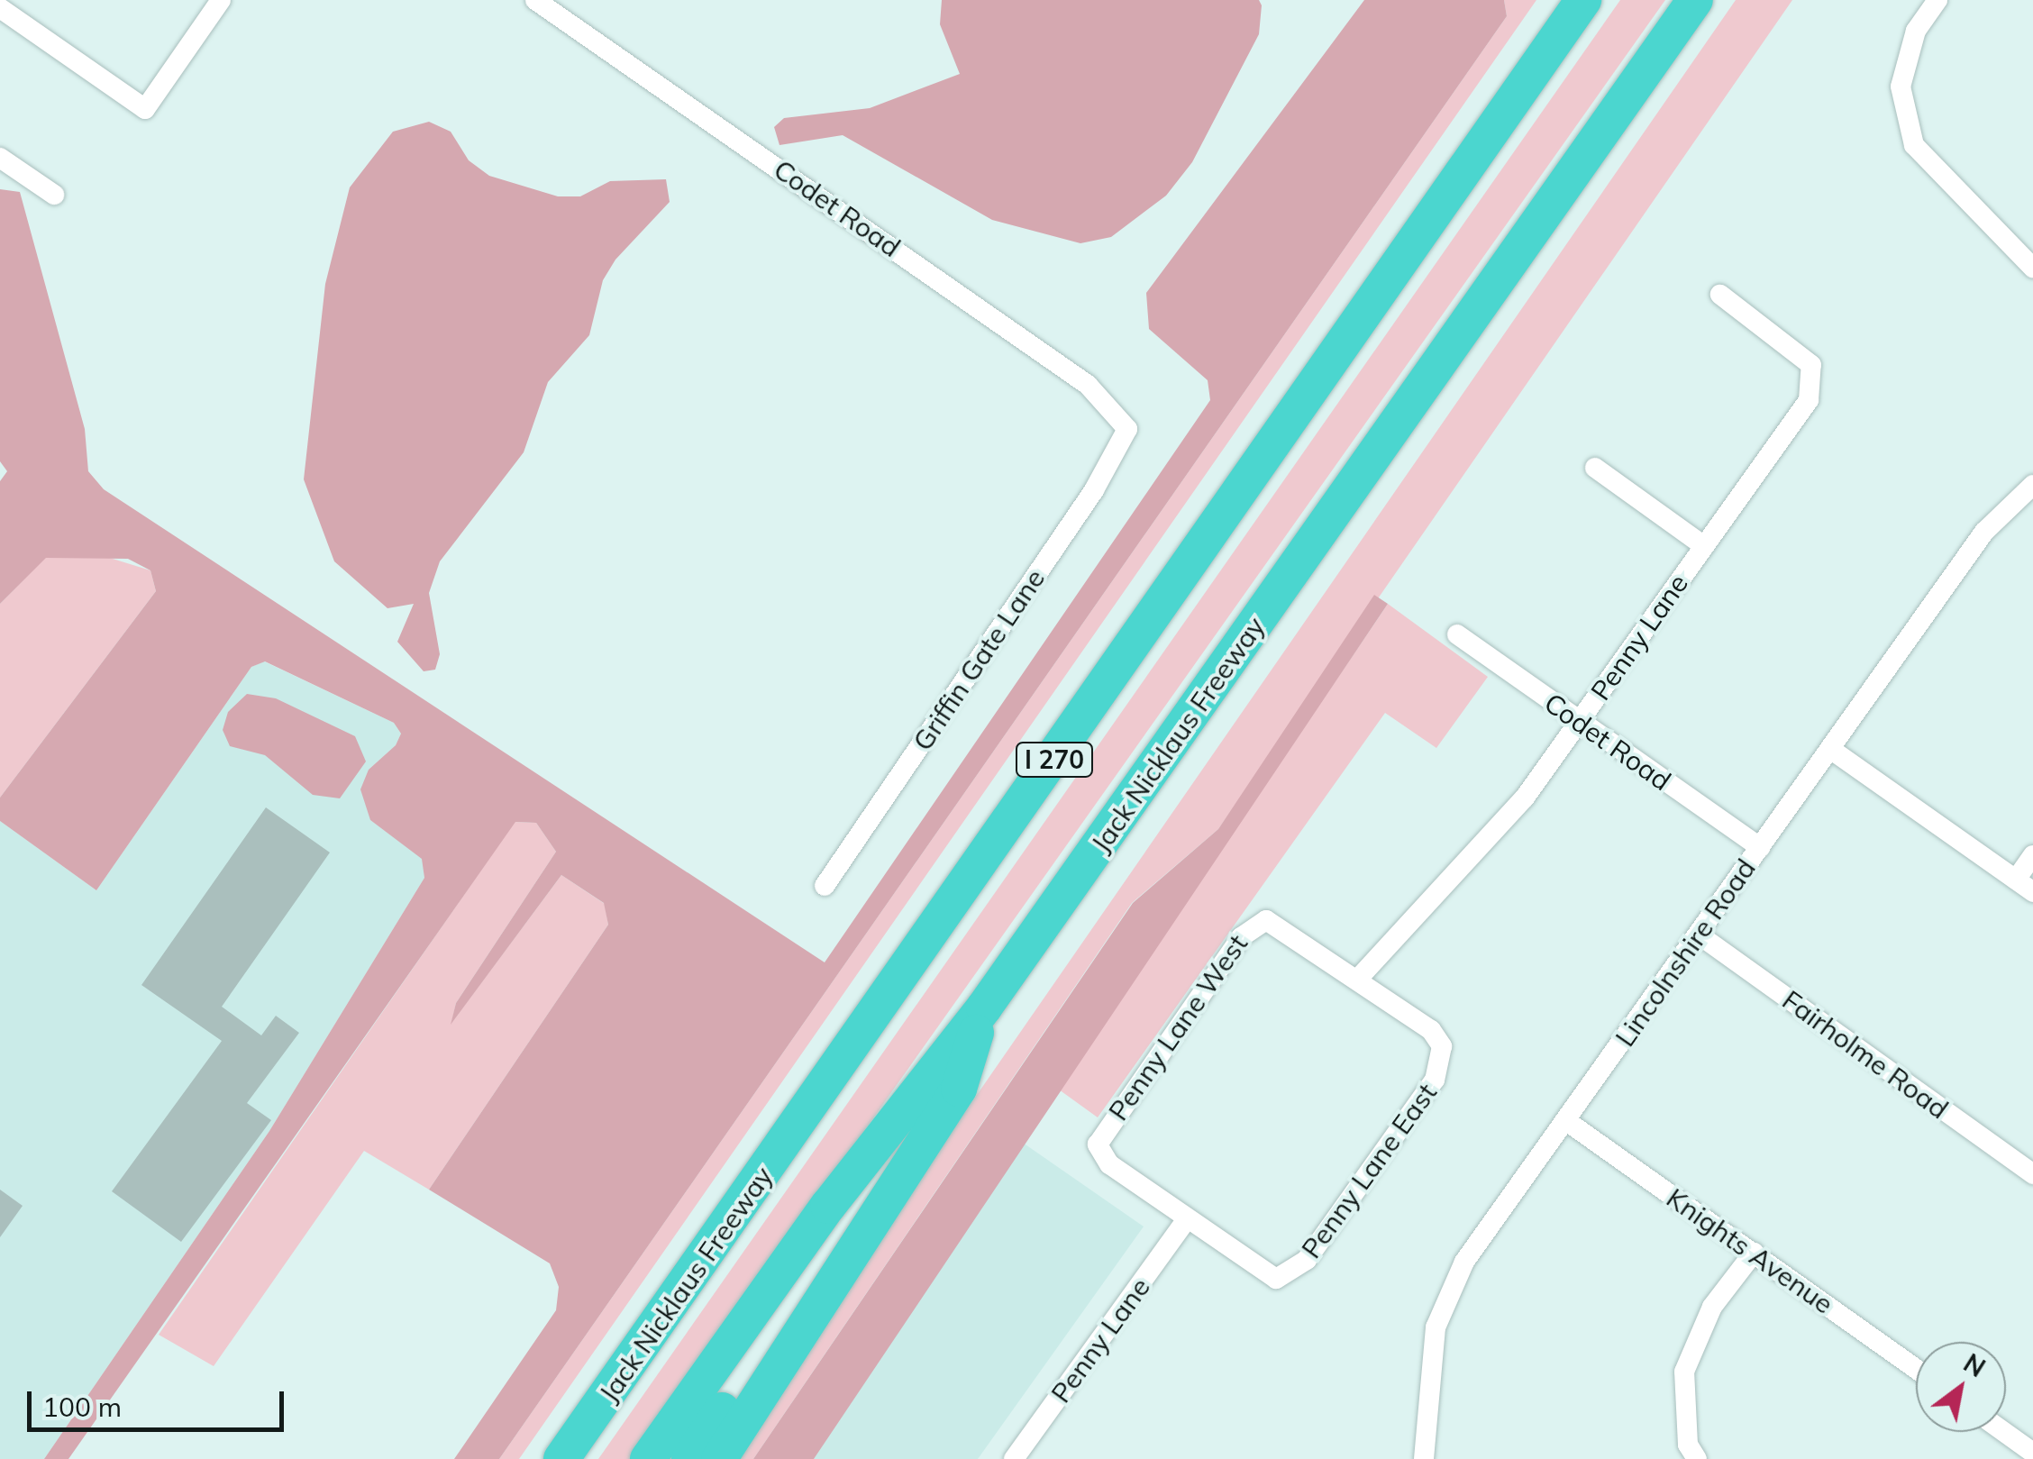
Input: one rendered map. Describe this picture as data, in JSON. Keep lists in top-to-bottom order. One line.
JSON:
{"streets":{"highway":["Jack Nicklaus Freeway","I 270"],"street":["Codet Road","Penny Lane","Griffin Gate Lane","Lincolnshire Road","Penny Lane West","Fairholme Road","Penny Lane East","Knights Avenue"]},"crossings":[["Codet Road","Penny Lane"],["Codet Road","Griffin Gate Lane"],["Codet Road","Lincolnshire Road"],["Penny Lane","Penny Lane West"],["Penny Lane","Penny Lane East"],["Lincolnshire Road","Fairholme Road"],["Lincolnshire Road","Knights Avenue"],["Penny Lane West","Penny Lane East"]],"scale_bar":"100 m","north":"top right"}
